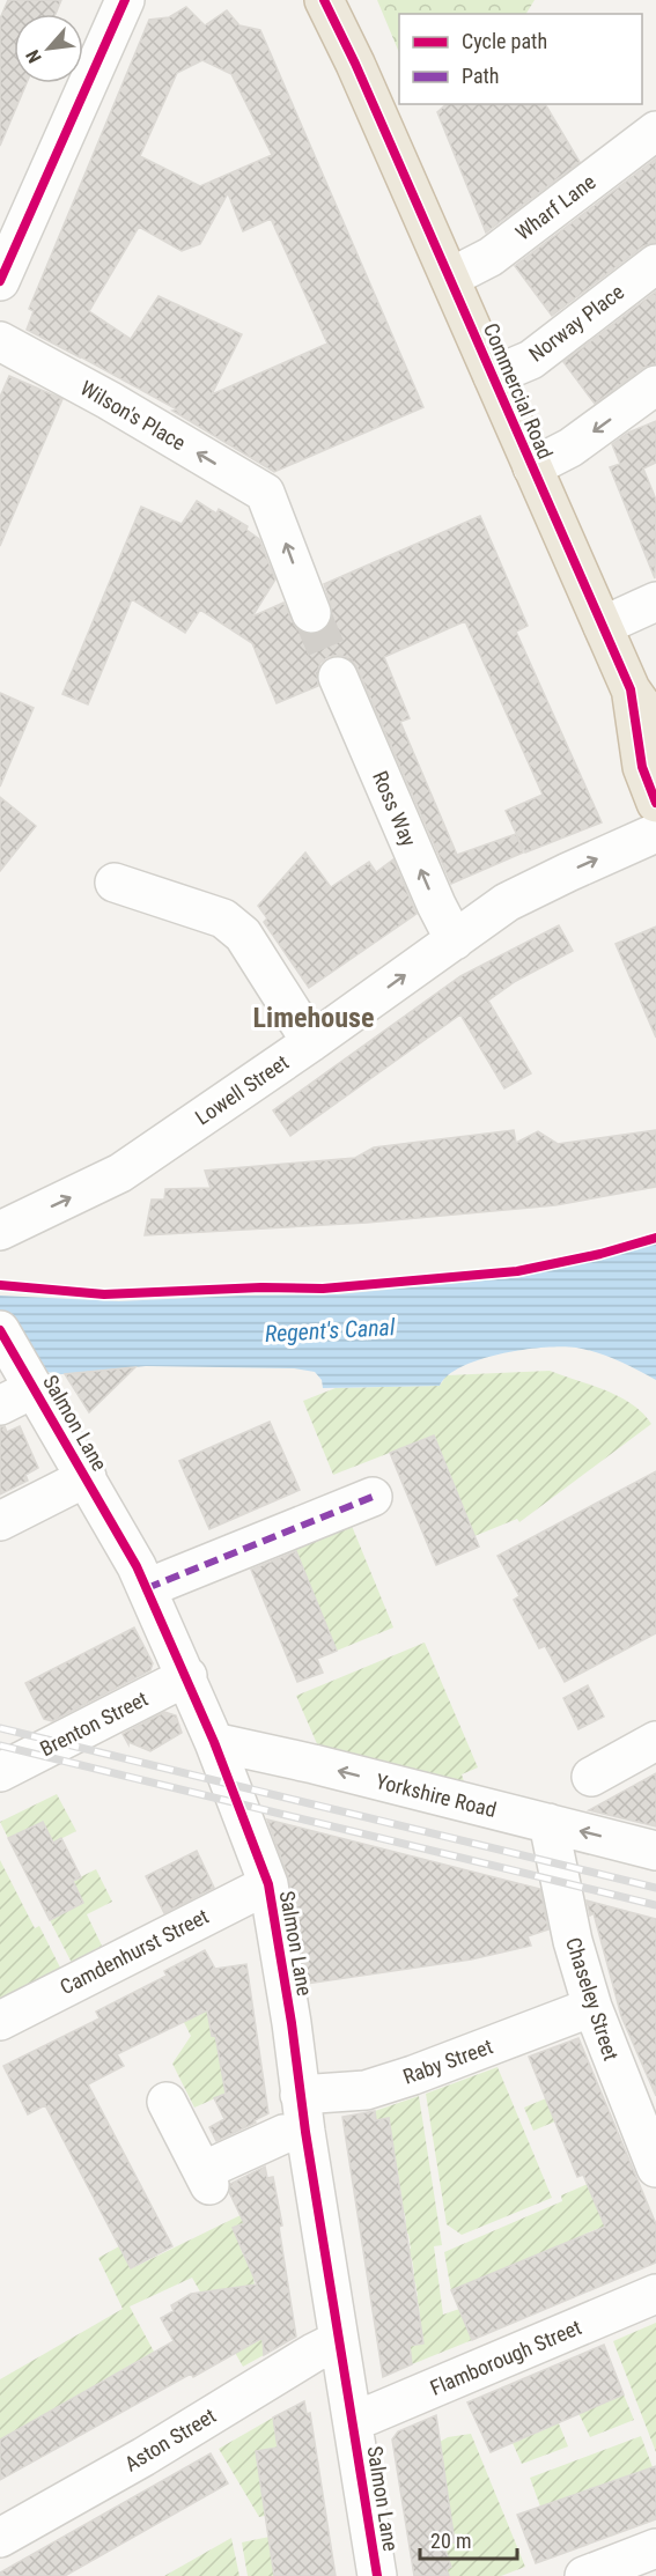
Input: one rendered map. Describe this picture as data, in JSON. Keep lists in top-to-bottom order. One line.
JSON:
{"streets":{"highway":["Commercial Road"],"street":["Wharf Lane","Norway Place","Wilson's Place","Ross Way","Lowell Street","Salmon Lane","Brenton Street","Yorkshire Road","Camdenhurst Street","Chaseley Street","Raby Street","Flamborough Street","Aston Street"]},"crossings":[["Wharf Lane","Commercial Road"],["Norway Place","Commercial Road"],["Ross Way","Lowell Street"],["Salmon Lane","Brenton Street"],["Salmon Lane","Yorkshire Road"],["Salmon Lane","Camdenhurst Street"],["Salmon Lane","Raby Street"],["Salmon Lane","Flamborough Street"],["Salmon Lane","Aston Street"],["Yorkshire Road","Chaseley Street"],["Chaseley Street","Raby Street"]],"one_way":["Wilson's Place","Ross Way","Lowell Street","Yorkshire Road"],"districts":["Limehouse"],"water":["Regent's Canal"],"legend":["Cycle path","Path"],"scale_bar":"20 m","north":"bottom left"}
